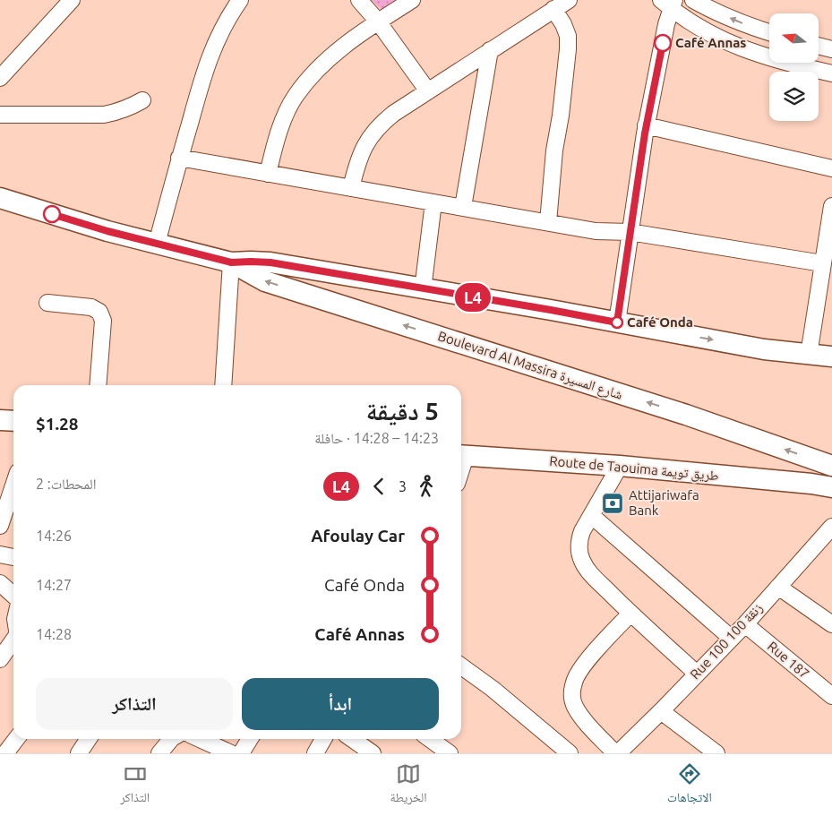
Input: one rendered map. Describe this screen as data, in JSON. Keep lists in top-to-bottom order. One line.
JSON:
{"streets":{"main road":["Boulevard Al Massira شارع المسيرة","Route de Taouima طريق تويمة"],"street":["Rue 100 زنقة 100","Rue 187"]},"crossings":[["Rue 100 زنقة 100","Rue 187"]],"places":{"other":["Café Annas","Café Onda"],"bank":["Attijariwafa Bank"]},"lines":["bus line L4"],"north":"left","page":{"on_map":"L4","heading":["5 دقيقة","14:23 – 14:28 · حافلة","$1.28"],"legs":["3","L4","المحطات: 2"],"list":[{"name":"Afoulay Car","value":"14:26"},{"name":"Café Onda","value":"14:27"},{"name":"Café Annas","value":"14:28"}],"buttons":["ابدأ","التذاكر"],"tabs":["الاتجاهات","الخريطة","التذاكر"]}}
